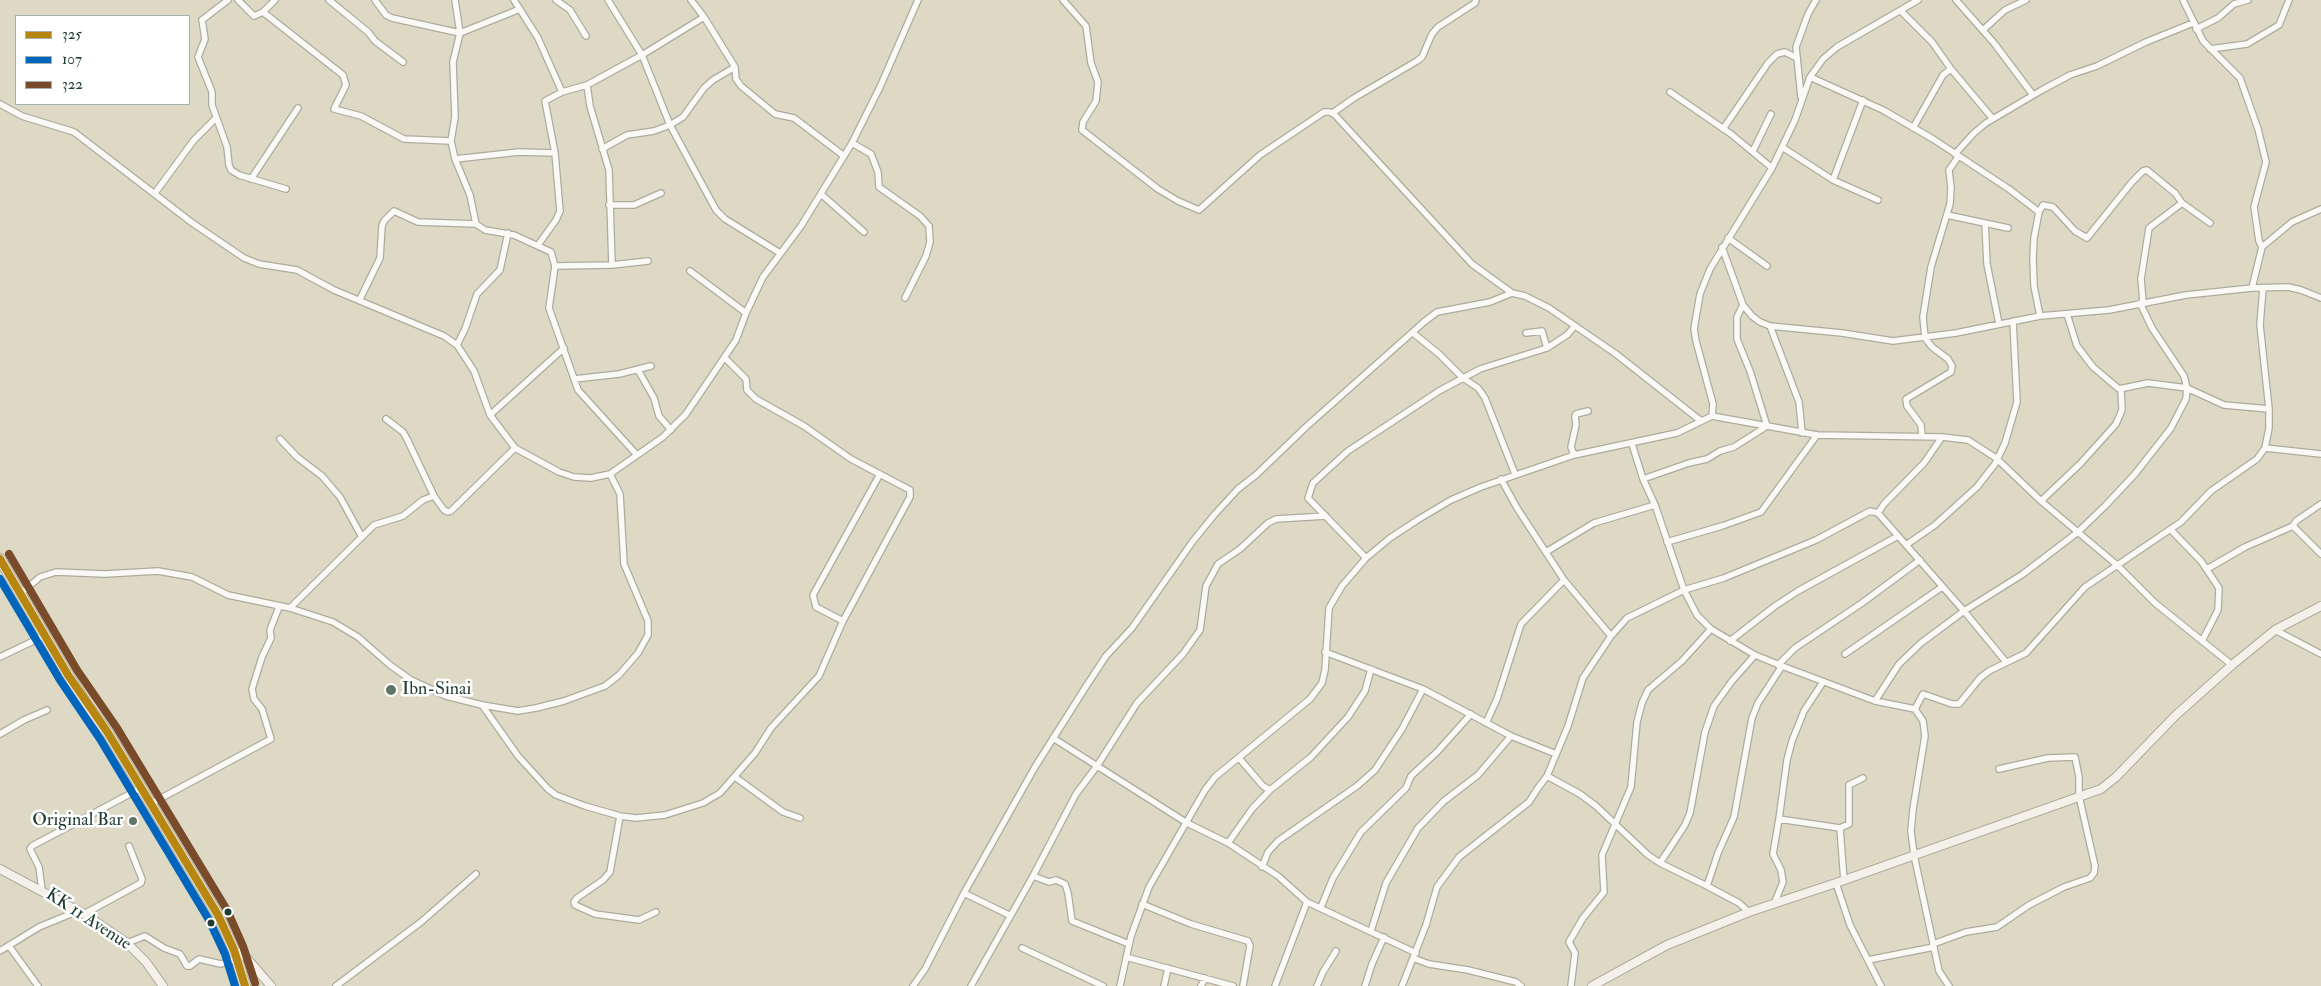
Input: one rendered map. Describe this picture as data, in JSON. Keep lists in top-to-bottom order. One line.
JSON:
{"streets":{"street":["KK 11 Avenue"]},"places":["Ibn-Sinai","Original Bar"],"lines":["transit line 322","transit line 325","transit line 107"],"legend":["325","107","322"]}
